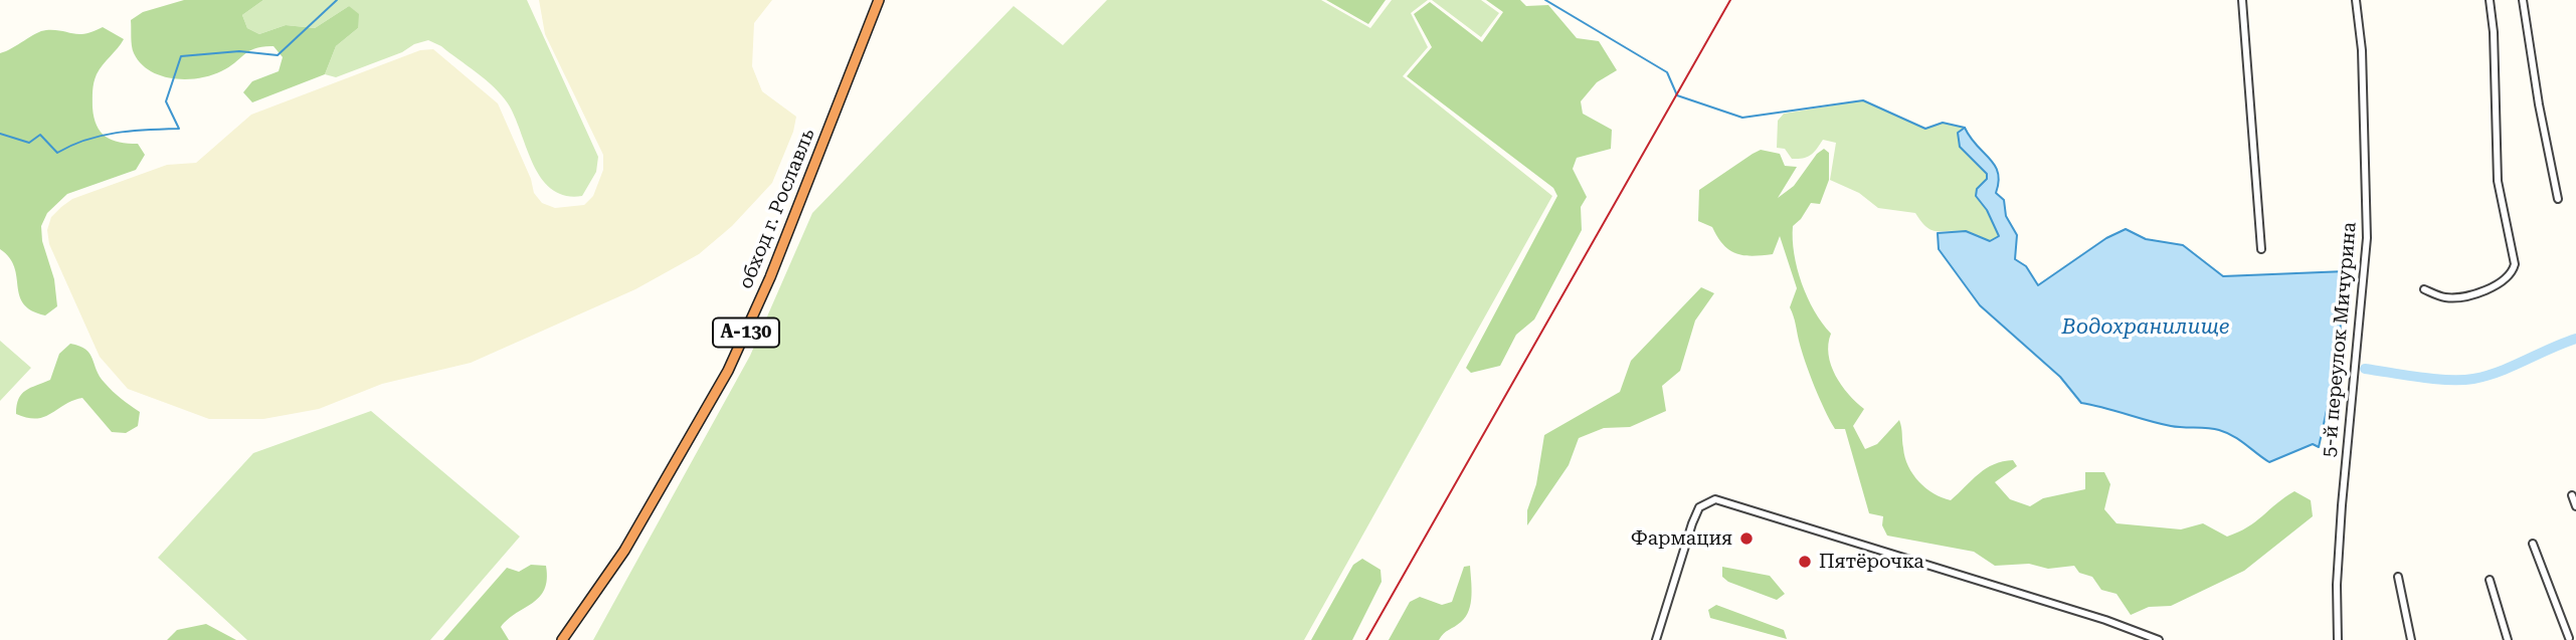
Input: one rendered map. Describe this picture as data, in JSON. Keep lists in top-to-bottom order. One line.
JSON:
{"streets":{"highway":["обход г. Рославль","А-130"],"street":["5-й переулок Мичурина"]},"water":["Водохранилище"],"places":["Фармация","Пятёрочка"]}
